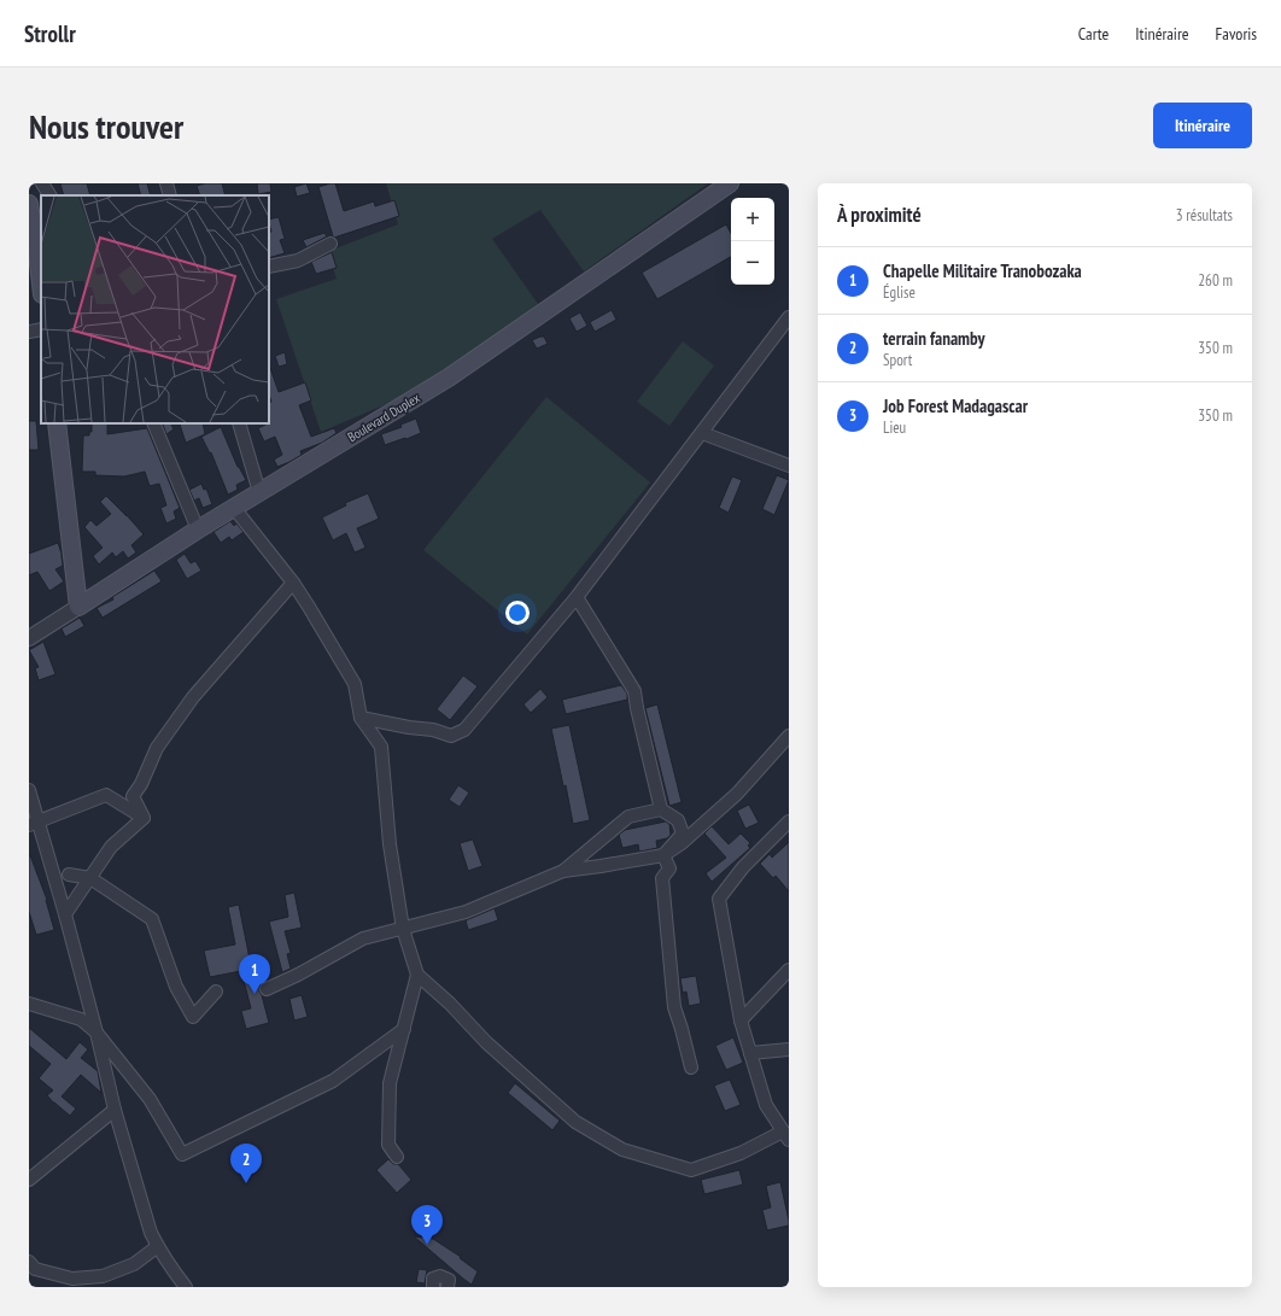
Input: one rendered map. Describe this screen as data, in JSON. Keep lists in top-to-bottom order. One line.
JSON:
{"streets":{"main road":["Boulevard Duplex"]},"page":{"header":"Strollr","nav":["Carte","Itinéraire","Favoris"],"buttons":"Itinéraire","title":"Nous trouver","heading":["À proximité","3 résultats"],"map_buttons":["+","−"],"list":[{"mark":"1","name":"Chapelle Militaire Tranobozaka","note":"Église","value":"260 m"},{"mark":"2","name":"terrain fanamby","note":"Sport","value":"350 m"},{"mark":"3","name":"Job Forest Madagascar","note":"Lieu","value":"350 m"}],"pins":["1","2","3"]}}
